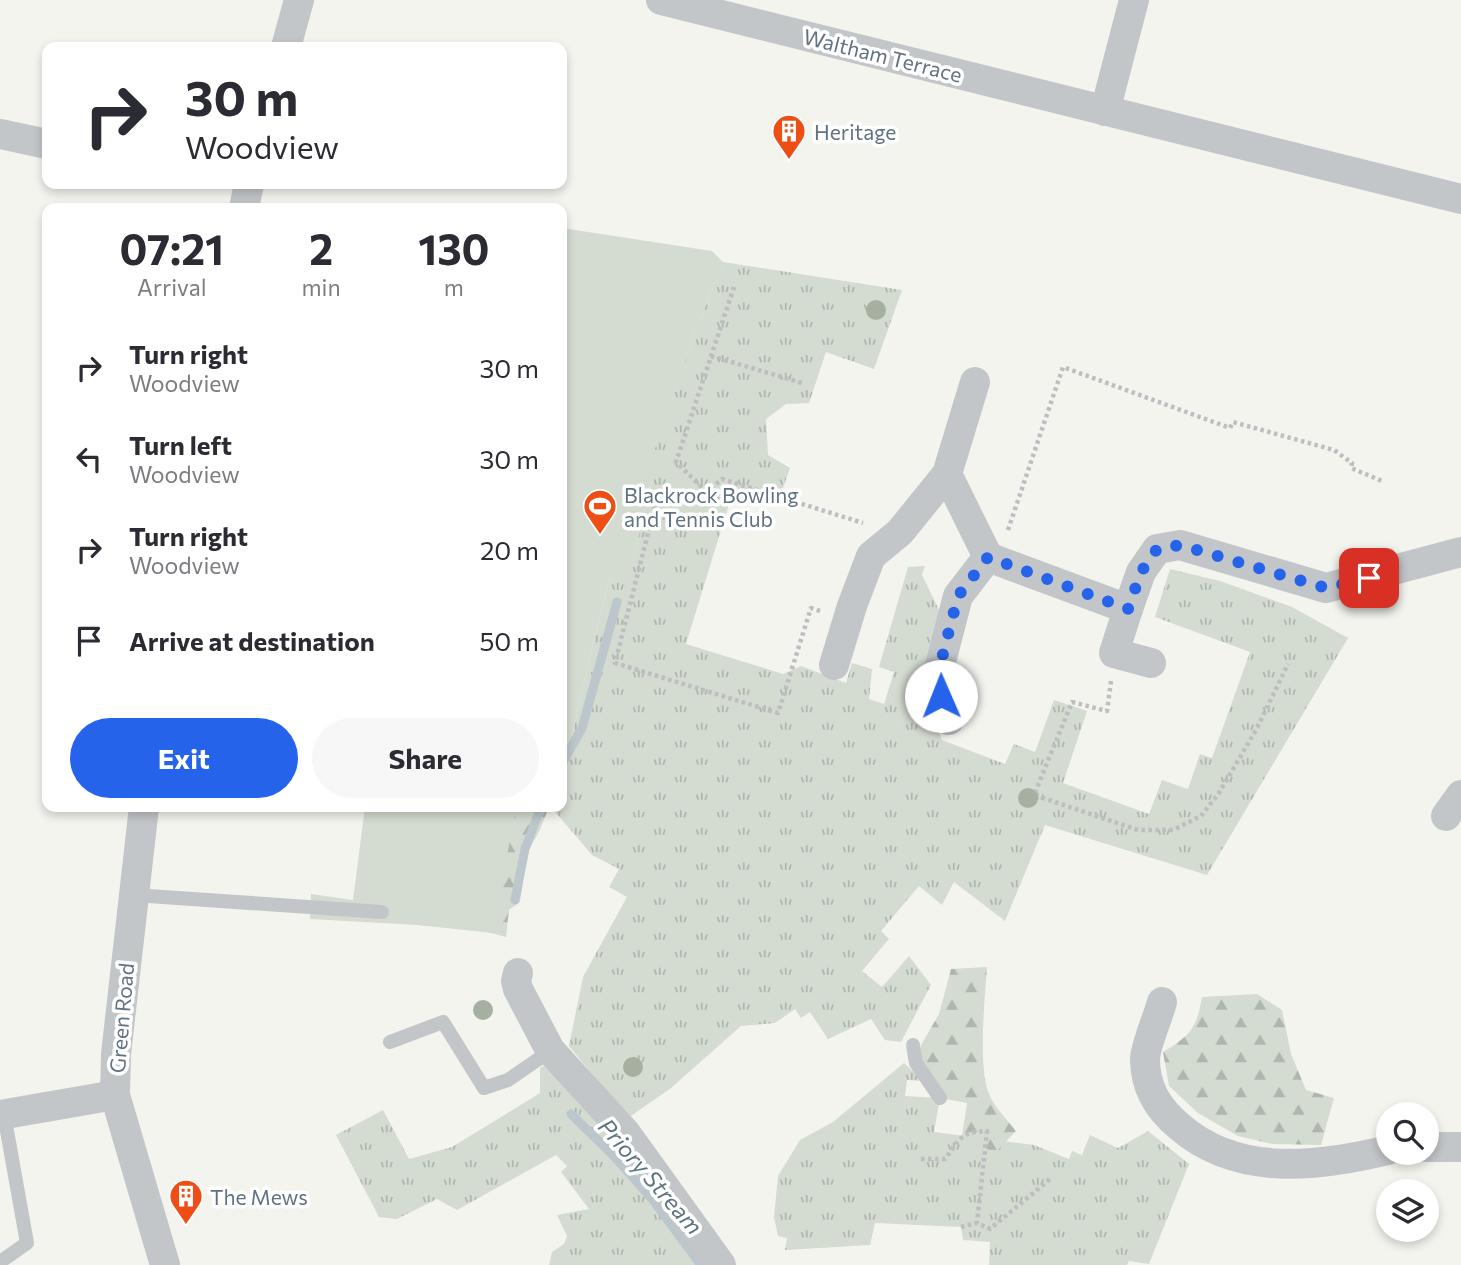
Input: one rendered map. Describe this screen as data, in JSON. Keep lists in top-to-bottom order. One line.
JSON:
{"streets":{"street":["Waltham Terrace","Green Road"]},"water":["Priory Stream"],"places":{"building":["Heritage","The Mews"],"sports":["Blackrock Bowling and Tennis Club"]},"page":{"turn":["30 m","Woodview"],"eta":["07:21","Arrival","2","min","130","m"],"list":[{"name":"Turn right","note":"Woodview","value":"30 m"},{"name":"Turn left","note":"Woodview","value":"30 m"},{"name":"Turn right","note":"Woodview","value":"20 m"},{"name":"Arrive at destination","value":"50 m"}],"buttons":["Exit","Share"]}}
